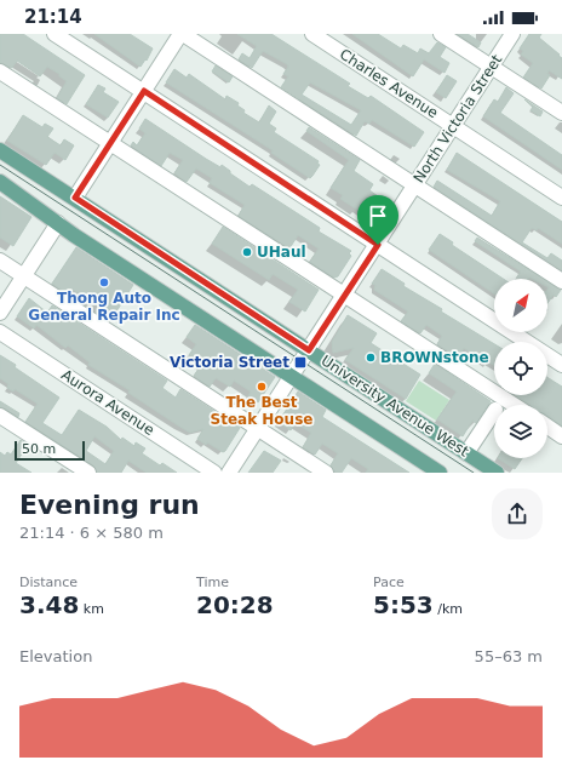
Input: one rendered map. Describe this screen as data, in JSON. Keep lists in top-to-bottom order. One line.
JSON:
{"streets":{"main road":["University Avenue West"],"street":["Charles Avenue","North Victoria Street","Aurora Avenue"]},"crossings":[["Charles Avenue","North Victoria Street"],["North Victoria Street","University Avenue West"]],"places":{"other":["UHaul","Thong Auto General Repair Inc","BROWNstone","The Best Steak House"],"transit":["Victoria Street"]},"scale_bar":"50 m","north":"top right","page":{"status":"21:14","scale":"50 m","heading":["Evening run","21:14 · 6 × 580 m"],"stats":[["Distance","3.48 km"],["Time","20:28"],["Pace","5:53 /km"]],"chart":["Elevation","55–63 m"]}}
